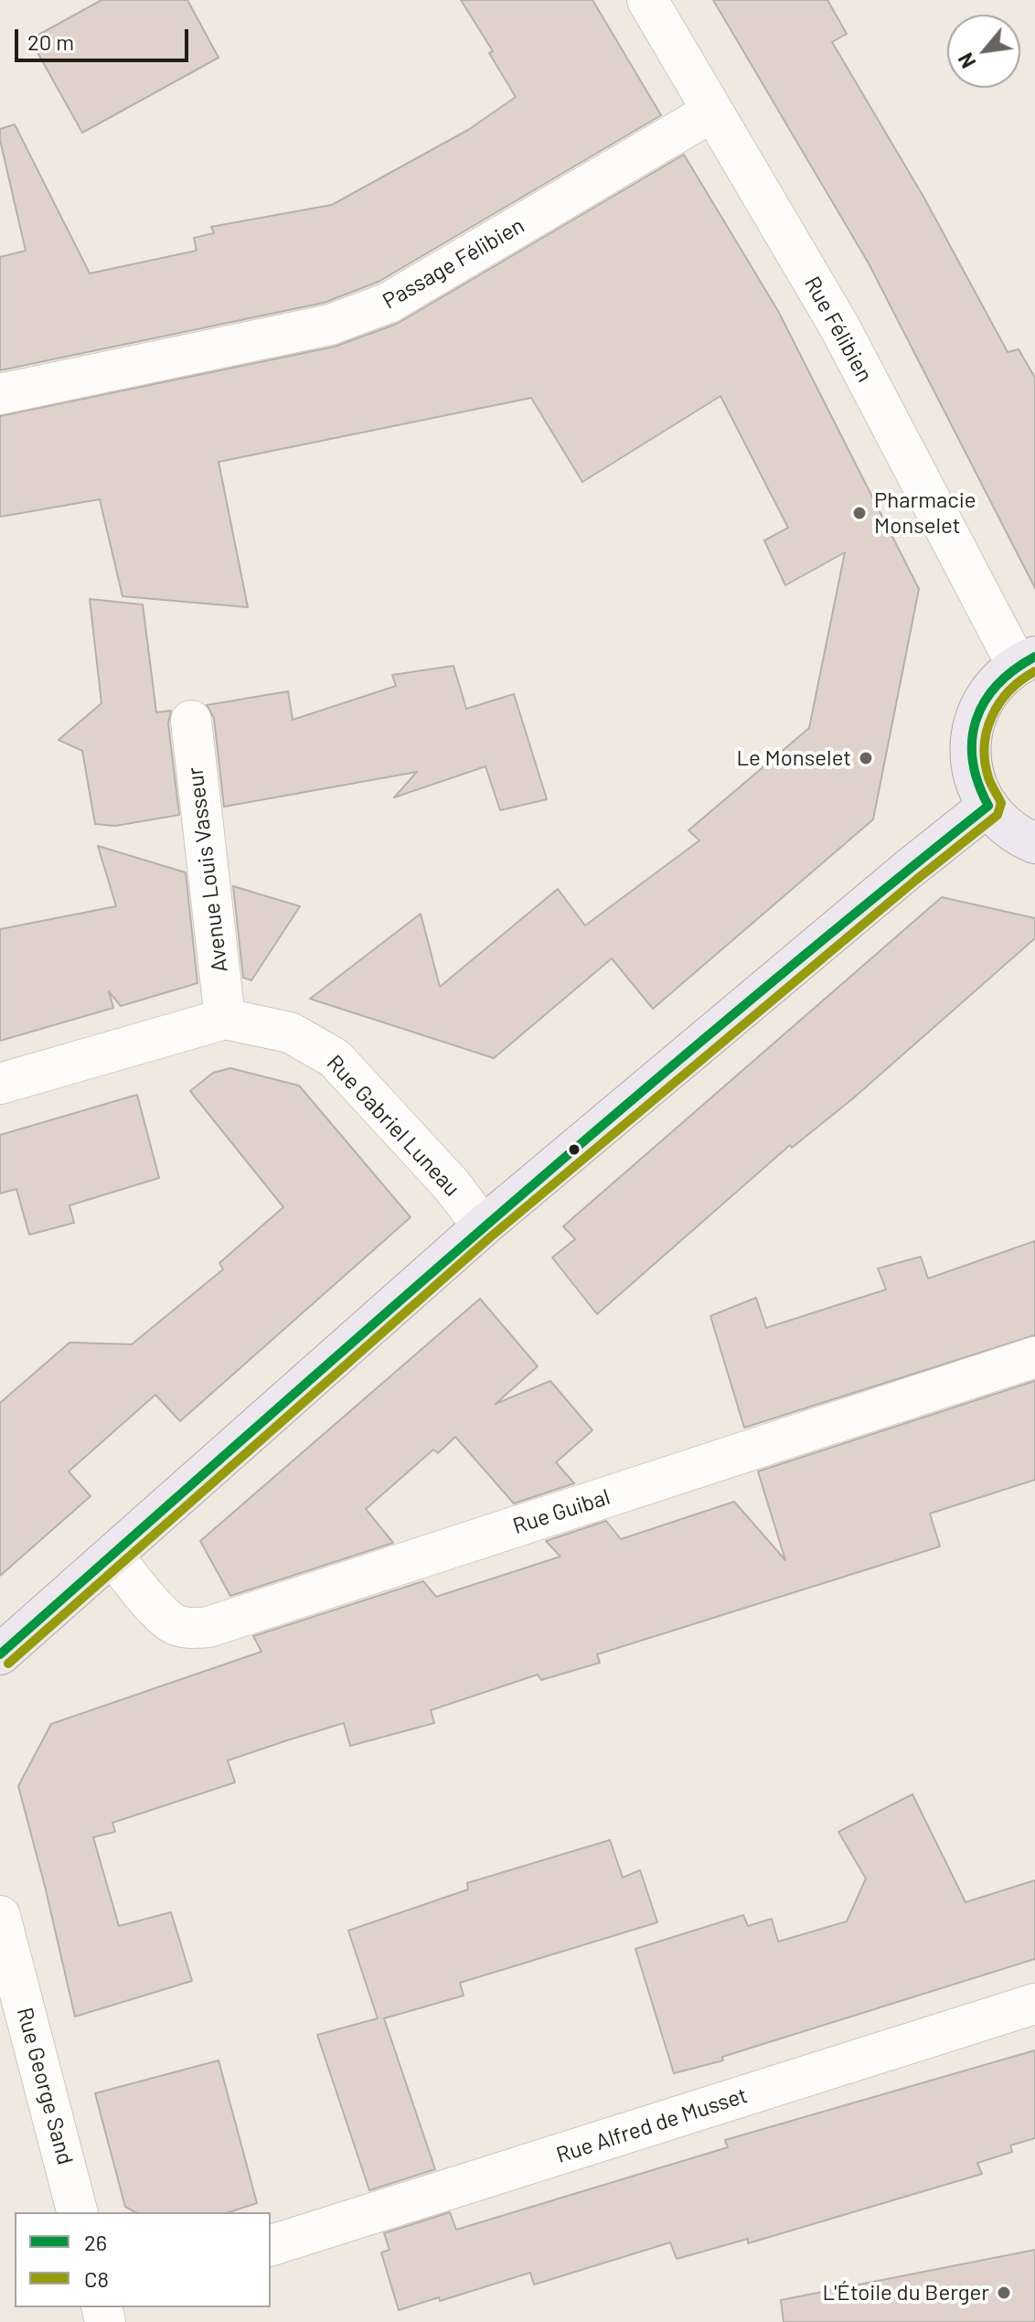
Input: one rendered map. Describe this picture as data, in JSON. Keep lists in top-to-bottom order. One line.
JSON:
{"streets":{"street":["Passage Félibien","Rue Félibien","Avenue Louis Vasseur","Rue Gabriel Luneau","Rue Guibal","Rue George Sand","Rue Alfred de Musset"]},"crossings":[["Passage Félibien","Rue Félibien"],["Avenue Louis Vasseur","Rue Gabriel Luneau"]],"places":["Pharmacie Monselet","Le Monselet","L'Étoile du Berger"],"lines":["transit line 26","transit line C8"],"legend":["26","C8"],"scale_bar":"20 m","north":"bottom left"}
